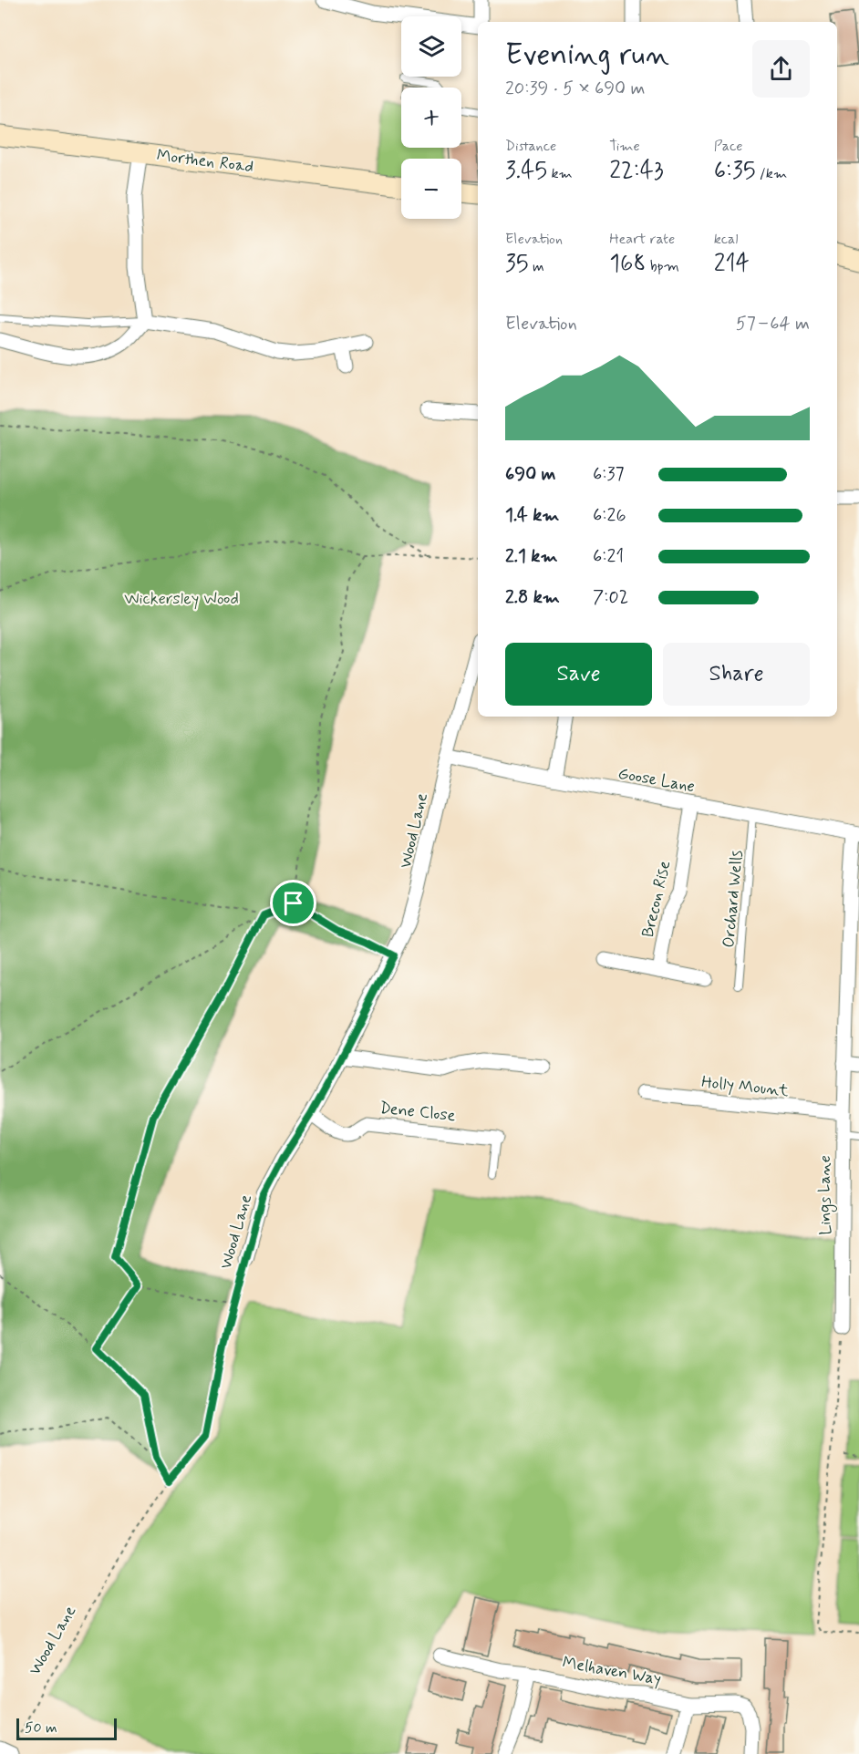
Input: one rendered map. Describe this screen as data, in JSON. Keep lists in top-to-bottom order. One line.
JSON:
{"streets":{"main road":["Morthen Road"],"street":["Goose Lane","Wood Lane","Brecon Rise","Holly Mount","Dene Close","Lings Lane","Melhaven Way"],"lane":["Orchard Wells"]},"crossings":[["Goose Lane","Wood Lane"],["Goose Lane","Brecon Rise"],["Goose Lane","Orchard Wells"],["Goose Lane","Lings Lane"],["Wood Lane","Dene Close"],["Holly Mount","Lings Lane"]],"parks":["Wickersley Wood"],"scale_bar":"50 m","page":{"map_buttons":["+","−"],"heading":["Evening run","20:39 · 5 × 690 m"],"stats":[["Distance","3.45 km"],["Time","22:43"],["Pace","6:35 /km"],["Elevation","35 m"],["Heart rate","168 bpm"],["kcal","214"]],"chart":["Elevation","57–64 m"],"list":[{"name":"690 m","note":"6:37"},{"name":"1.4 km","note":"6:26"},{"name":"2.1 km","note":"6:21"},{"name":"2.8 km","note":"7:02"}],"buttons":["Save","Share"],"scale":"50 m"}}
